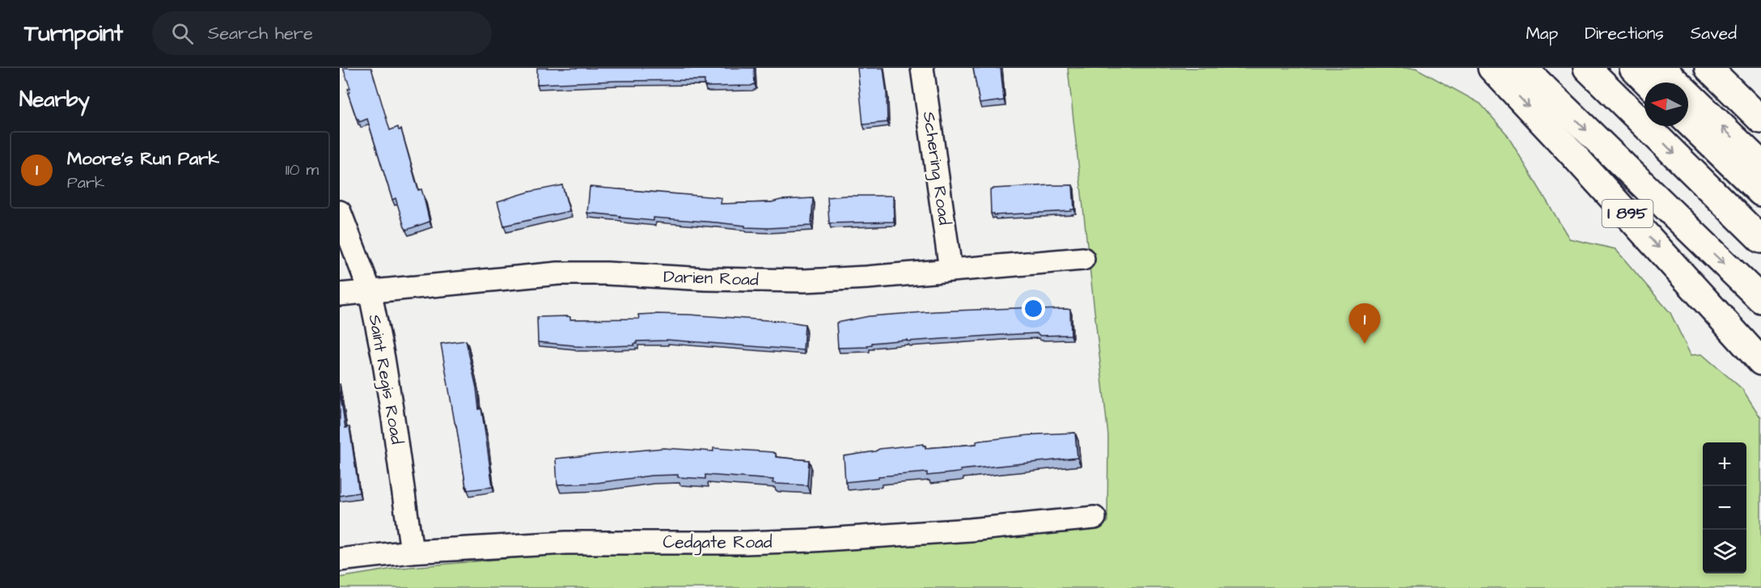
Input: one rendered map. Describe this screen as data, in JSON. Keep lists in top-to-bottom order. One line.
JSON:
{"streets":{"highway":["I 895"],"street":["Schering Road","Darien Road","Saint Regis Road","Cedgate Road"]},"crossings":[["Schering Road","Darien Road"],["Darien Road","Saint Regis Road"],["Saint Regis Road","Cedgate Road"]],"north":"left","page":{"header":"Turnpoint","search":"Search here","nav":["Map","Directions","Saved"],"heading":"Nearby","list":[{"mark":"1","name":"Moore's Run Park","note":"Park","value":"110 m"}],"pins":"1","map_buttons":["+","−"]}}
